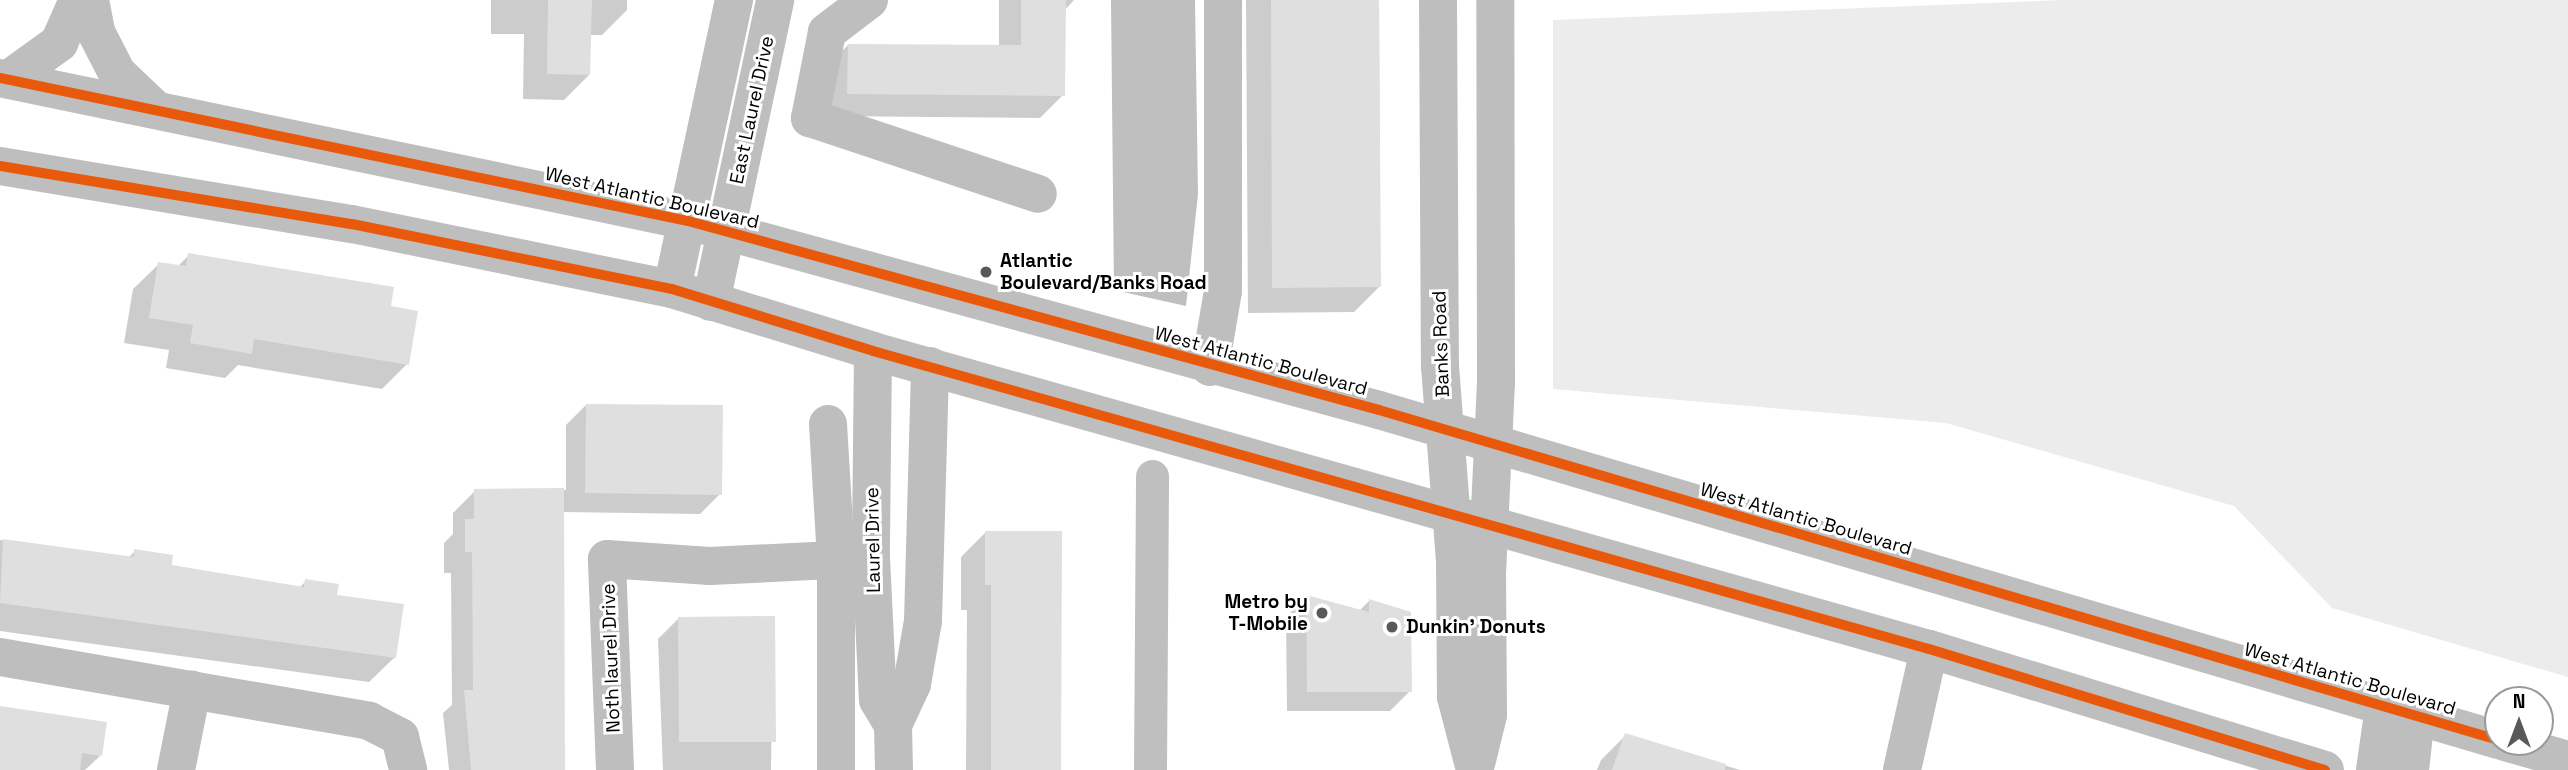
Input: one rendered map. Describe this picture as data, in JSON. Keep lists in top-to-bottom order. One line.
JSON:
{"streets":{"main road":["East Laurel Drive","West Atlantic Boulevard","Banks Road","Laurel Drive","Noth laurel Drive"]},"crossings":[["East Laurel Drive","West Atlantic Boulevard"],["West Atlantic Boulevard","Banks Road"],["Laurel Drive","Noth laurel Drive"]],"places":["Atlantic Boulevard/Banks Road","Metro by T-Mobile","Dunkin' Donuts"],"north":"top"}
